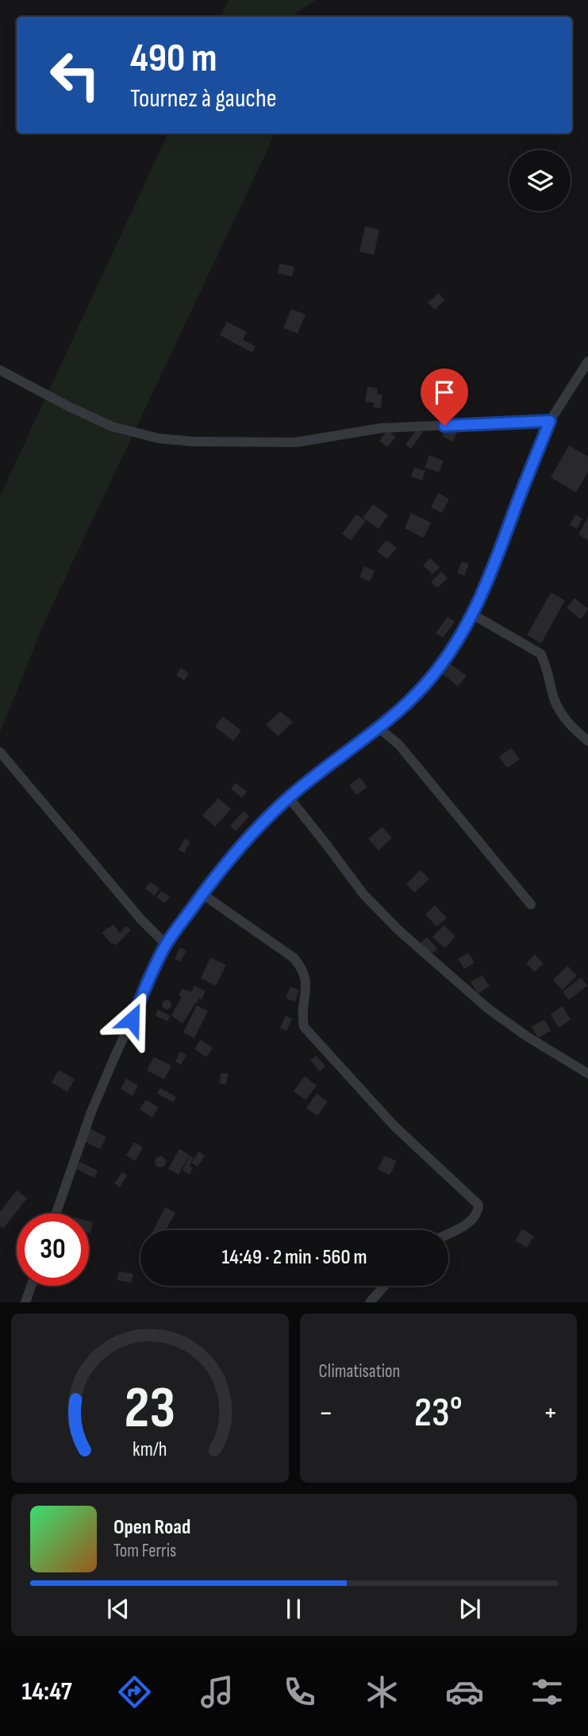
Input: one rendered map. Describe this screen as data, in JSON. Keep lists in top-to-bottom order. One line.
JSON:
{"page":{"turn":["490 m","Tournez à gauche"],"limit":"30","trip":"14:49 · 2 min · 560 m","tile":"Climatisation","heat":["−","23°","+"],"song":["Open Road","Tom Ferris"],"tabs":"14:47","gauge":["23","km/h"]}}
